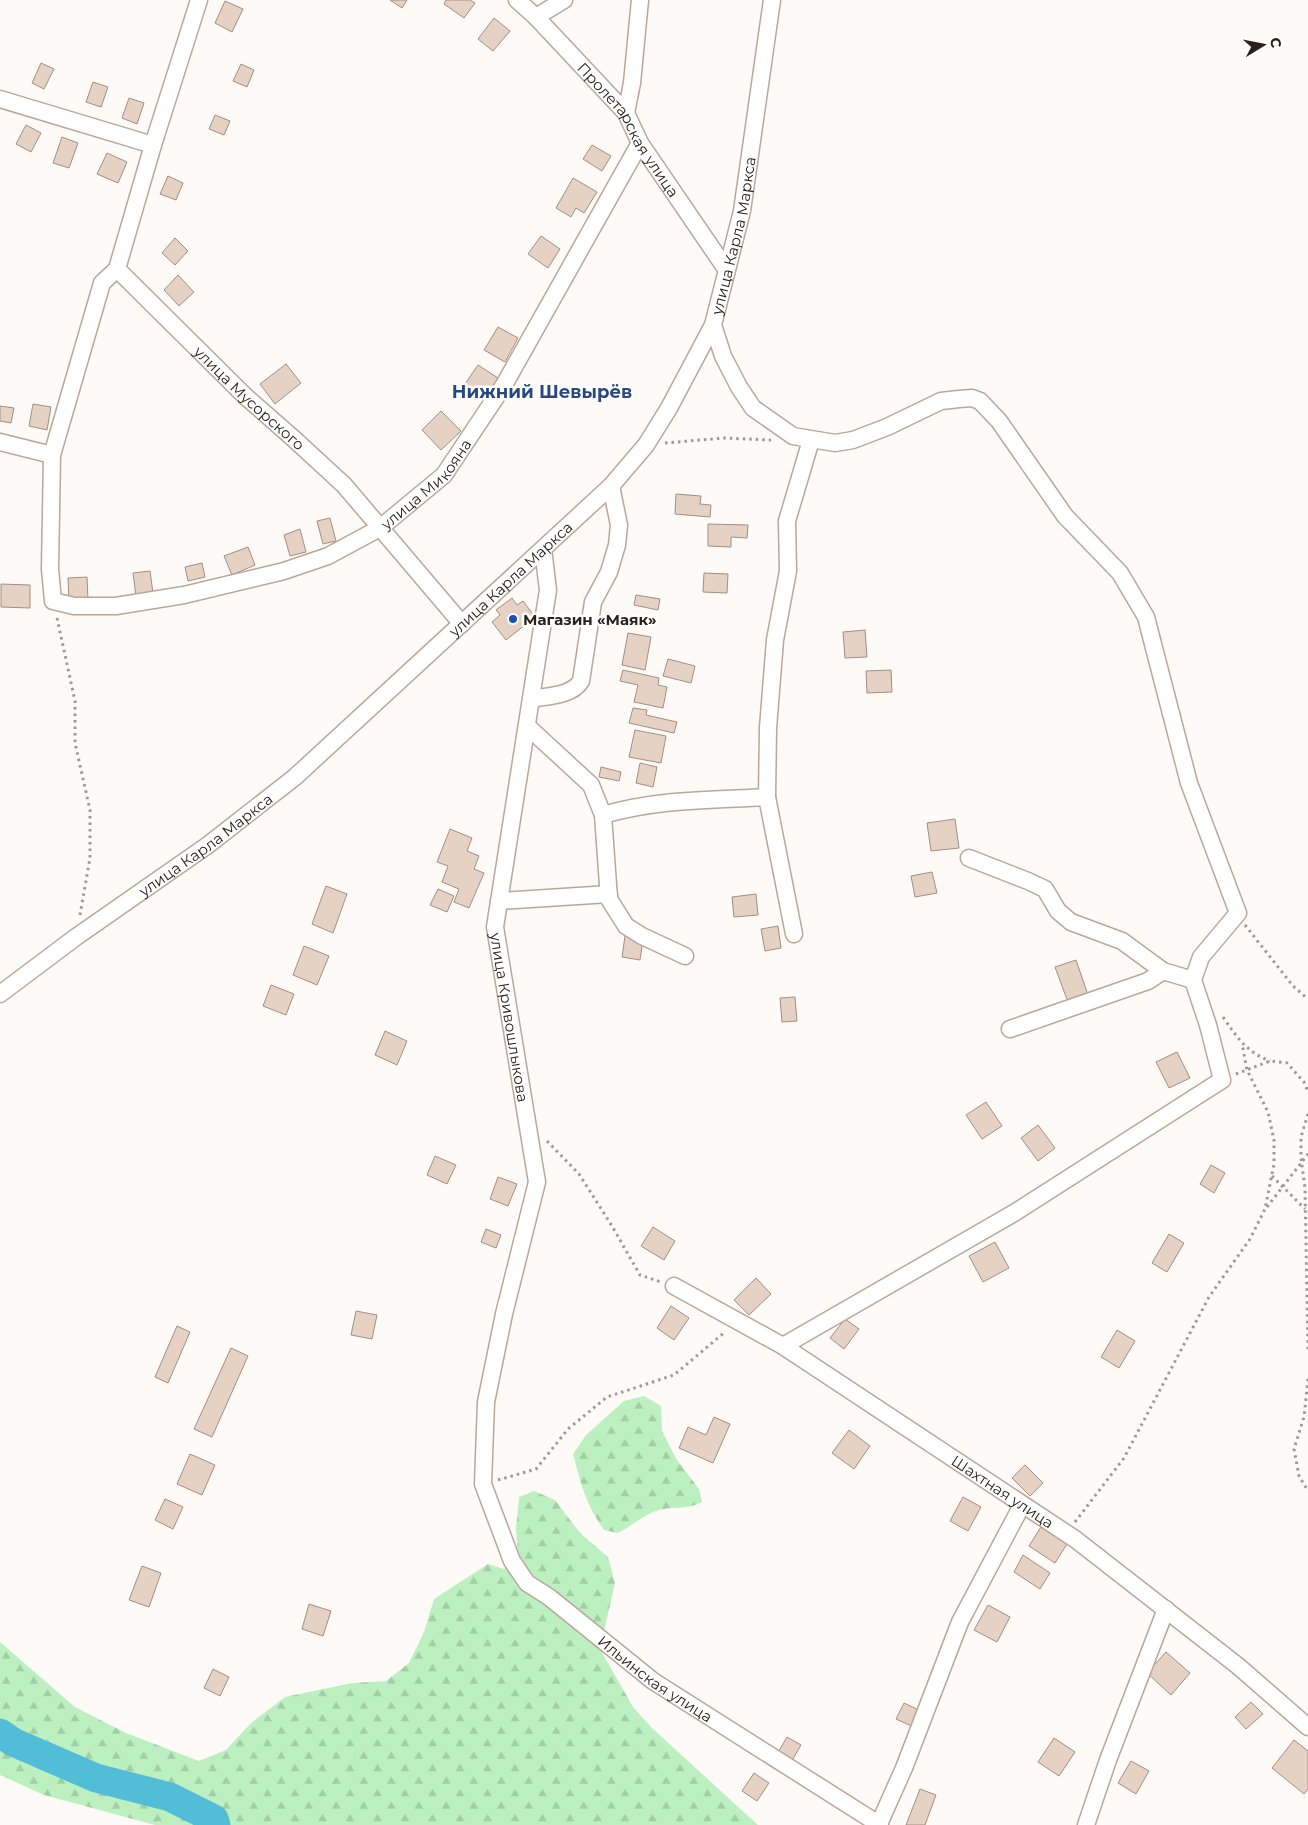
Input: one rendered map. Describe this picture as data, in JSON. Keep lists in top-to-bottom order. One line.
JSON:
{"streets":{"street":["Пролетарская улица","улица Карла Маркса","улица Мусорского","улица Микояна","улица Кривошлыкова","Шахтная улица","Ильинская улица"]},"crossings":[["Пролетарская улица","улица Карла Маркса"],["Пролетарская улица","улица Микояна"],["улица Карла Маркса","улица Мусорского"],["улица Карла Маркса","улица Кривошлыкова"],["улица Мусорского","улица Микояна"],["улица Кривошлыкова","Ильинская улица"]],"districts":["Нижний Шевырёв"],"places":["Магазин «Маяк»"],"north":"right"}
